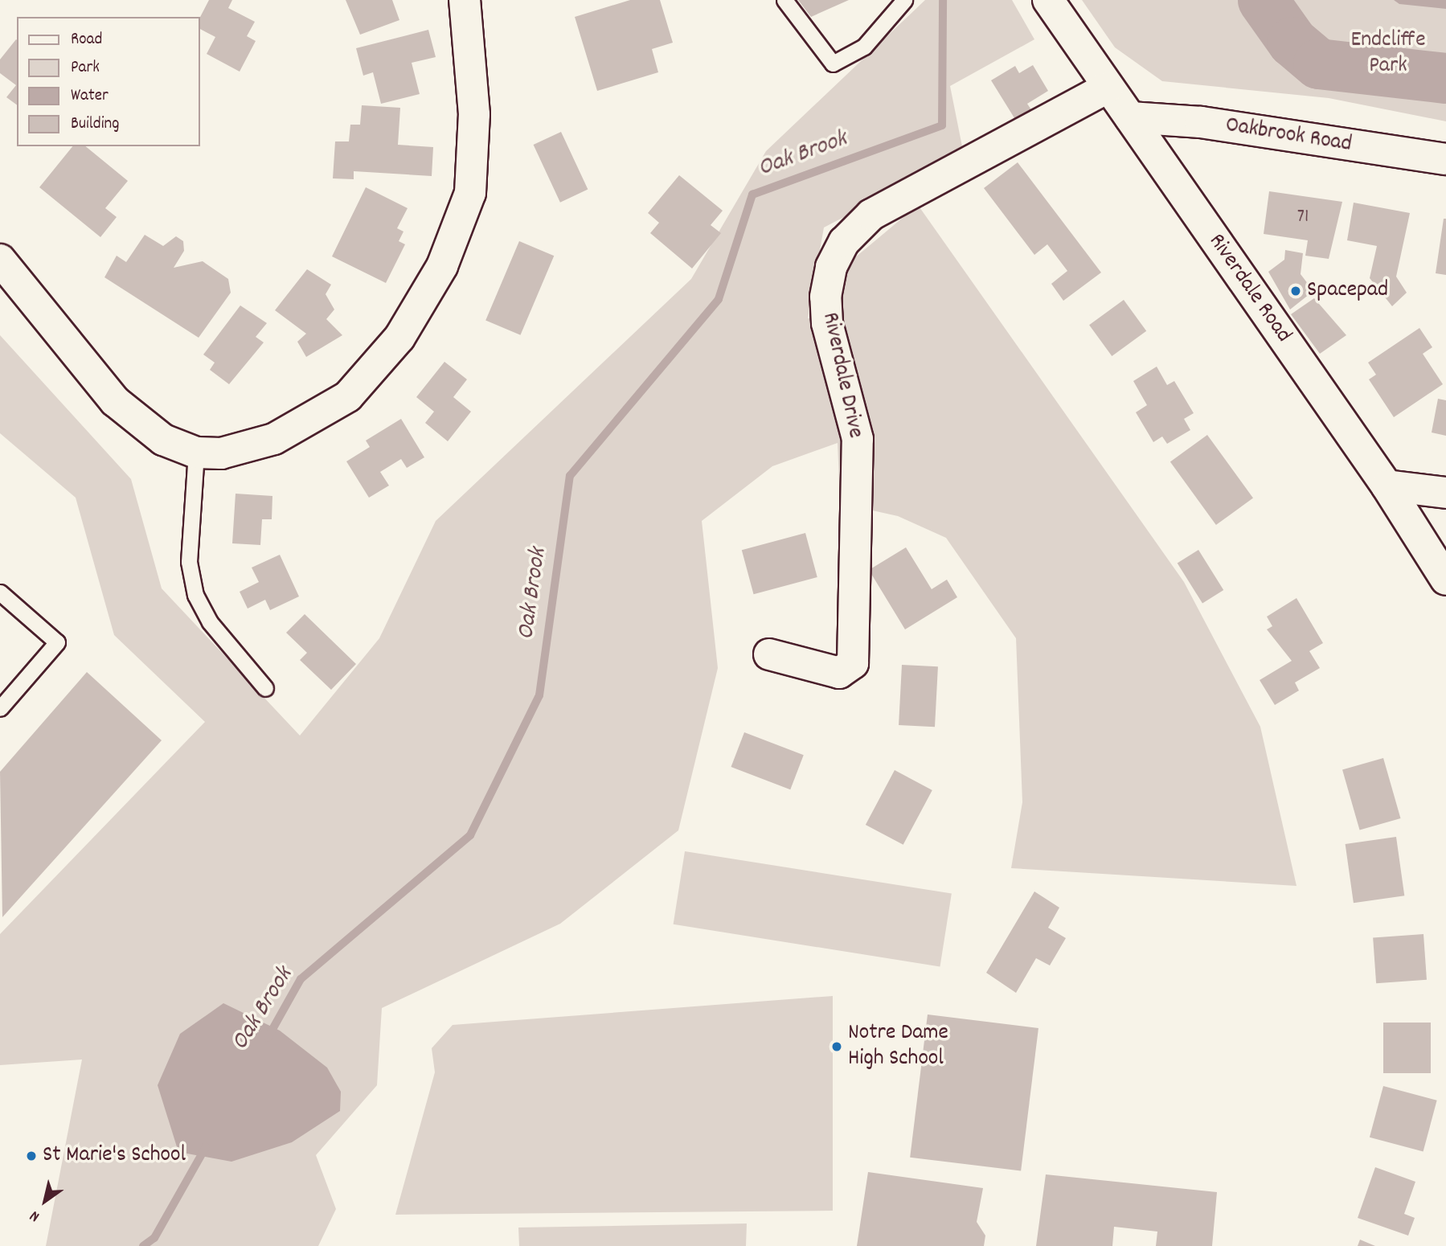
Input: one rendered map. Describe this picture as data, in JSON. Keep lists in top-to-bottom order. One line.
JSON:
{"streets":{"street":["Oakbrook Road","Riverdale Road","Riverdale Drive"]},"crossings":[["Oakbrook Road","Riverdale Road"],["Riverdale Road","Riverdale Drive"]],"water":["Oak Brook"],"parks":["Endcliffe Park"],"places":["Spacepad","Notre Dame High School","St Marie's School"],"house_numbers":["71"],"legend":["Road","Park","Water","Building"],"north":"bottom left"}
